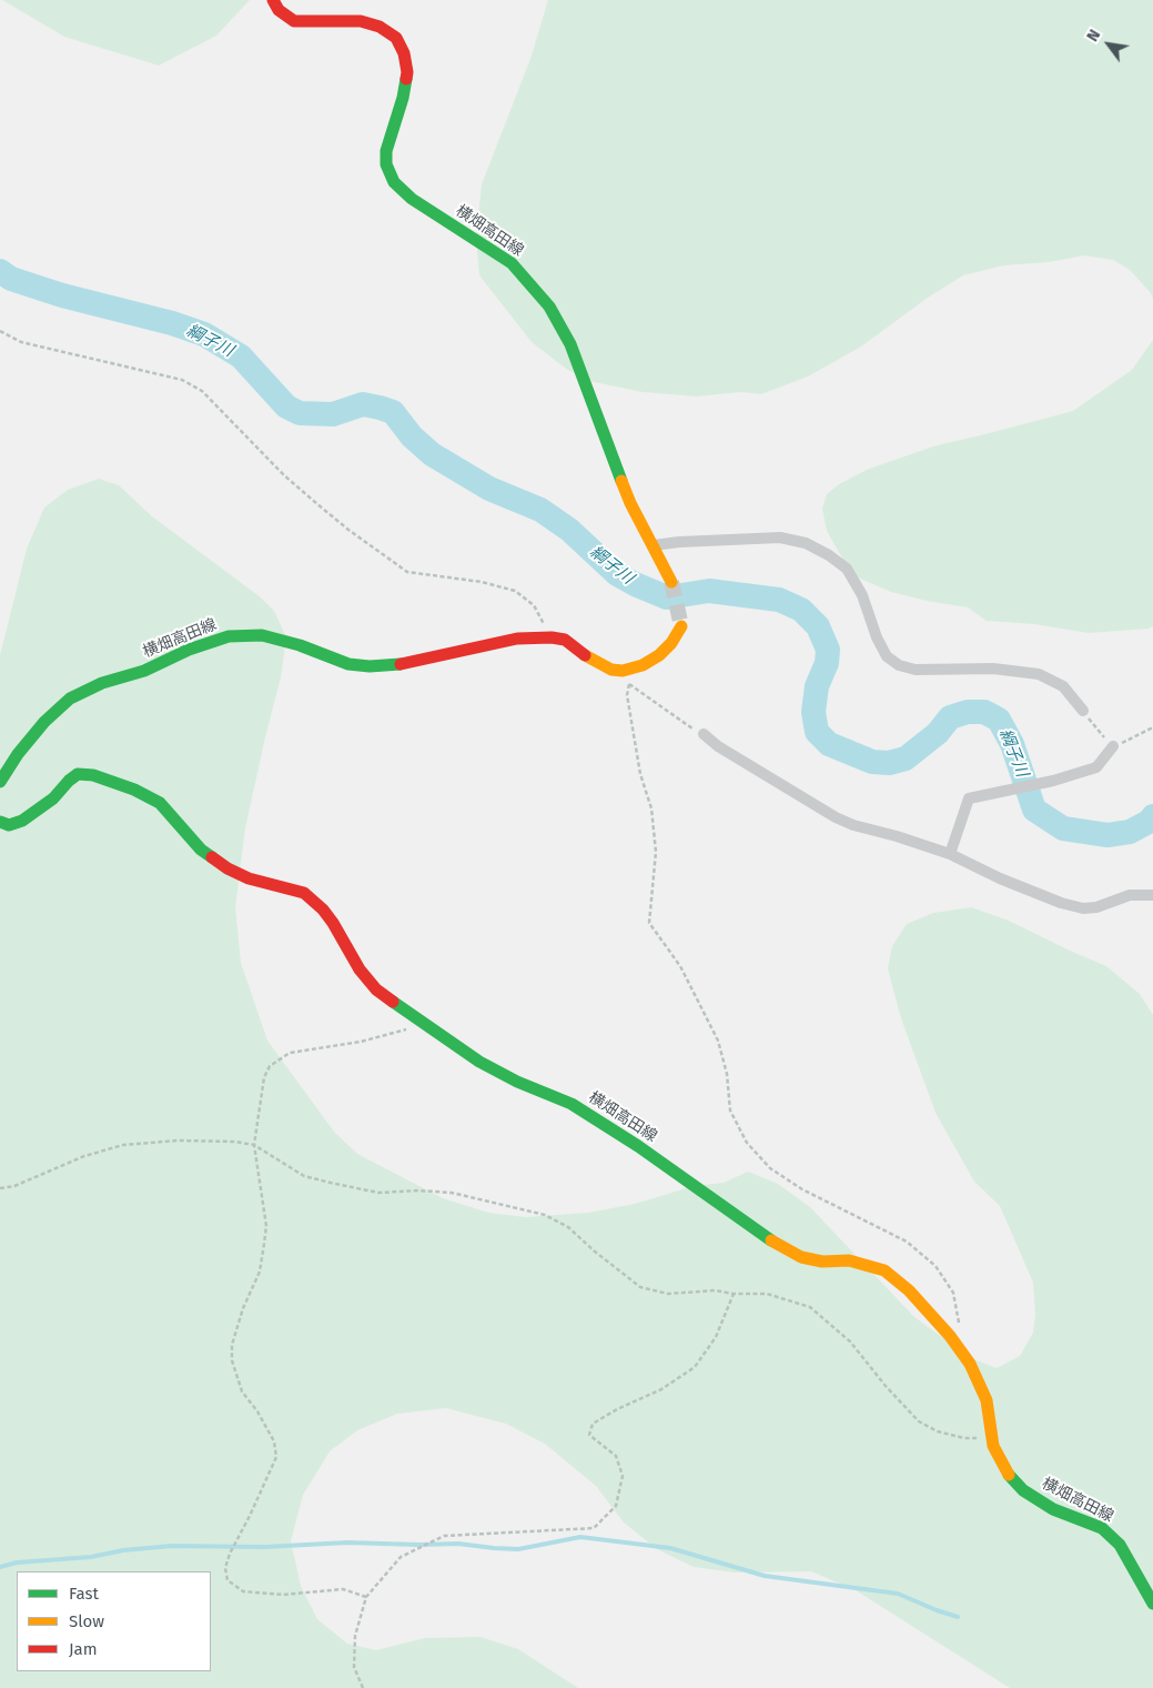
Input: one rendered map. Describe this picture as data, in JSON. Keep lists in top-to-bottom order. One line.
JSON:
{"streets":{"main road":["横畑高田線"]},"water":["綱子川"],"legend":["Fast","Slow","Jam"],"north":"top left"}
